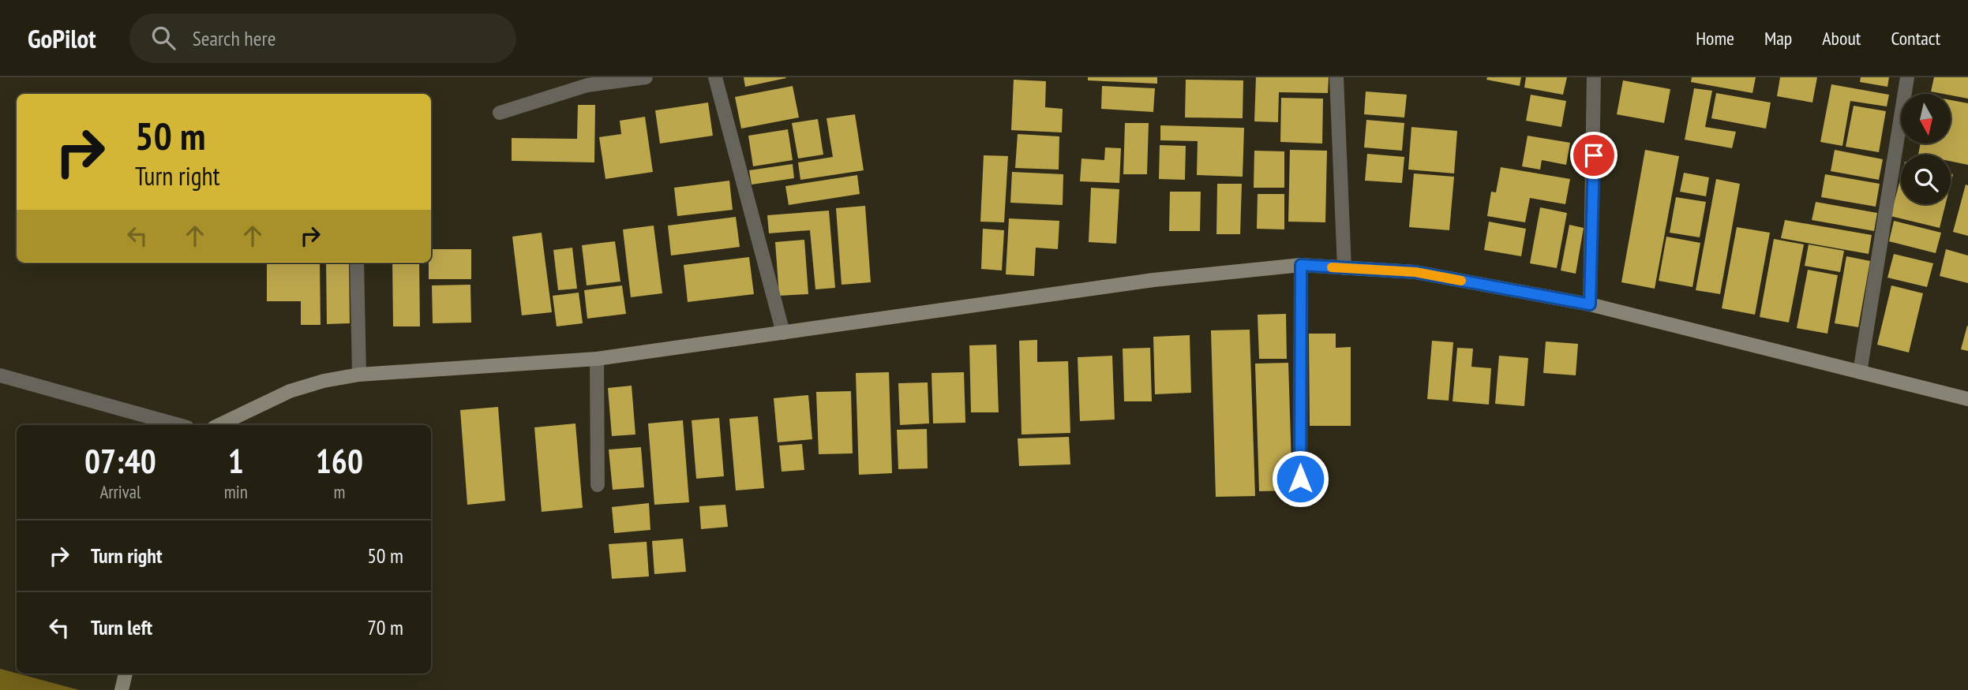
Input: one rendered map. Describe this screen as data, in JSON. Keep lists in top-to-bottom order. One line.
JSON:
{"north":"bottom","page":{"header":"GoPilot","search":"Search here","nav":["Home","Map","About","Contact"],"turn":["50 m","Turn right"],"eta":["07:40","Arrival","1","min","160","m"],"list":[{"name":"Turn right","value":"50 m"},{"name":"Turn left","value":"70 m"}]}}
